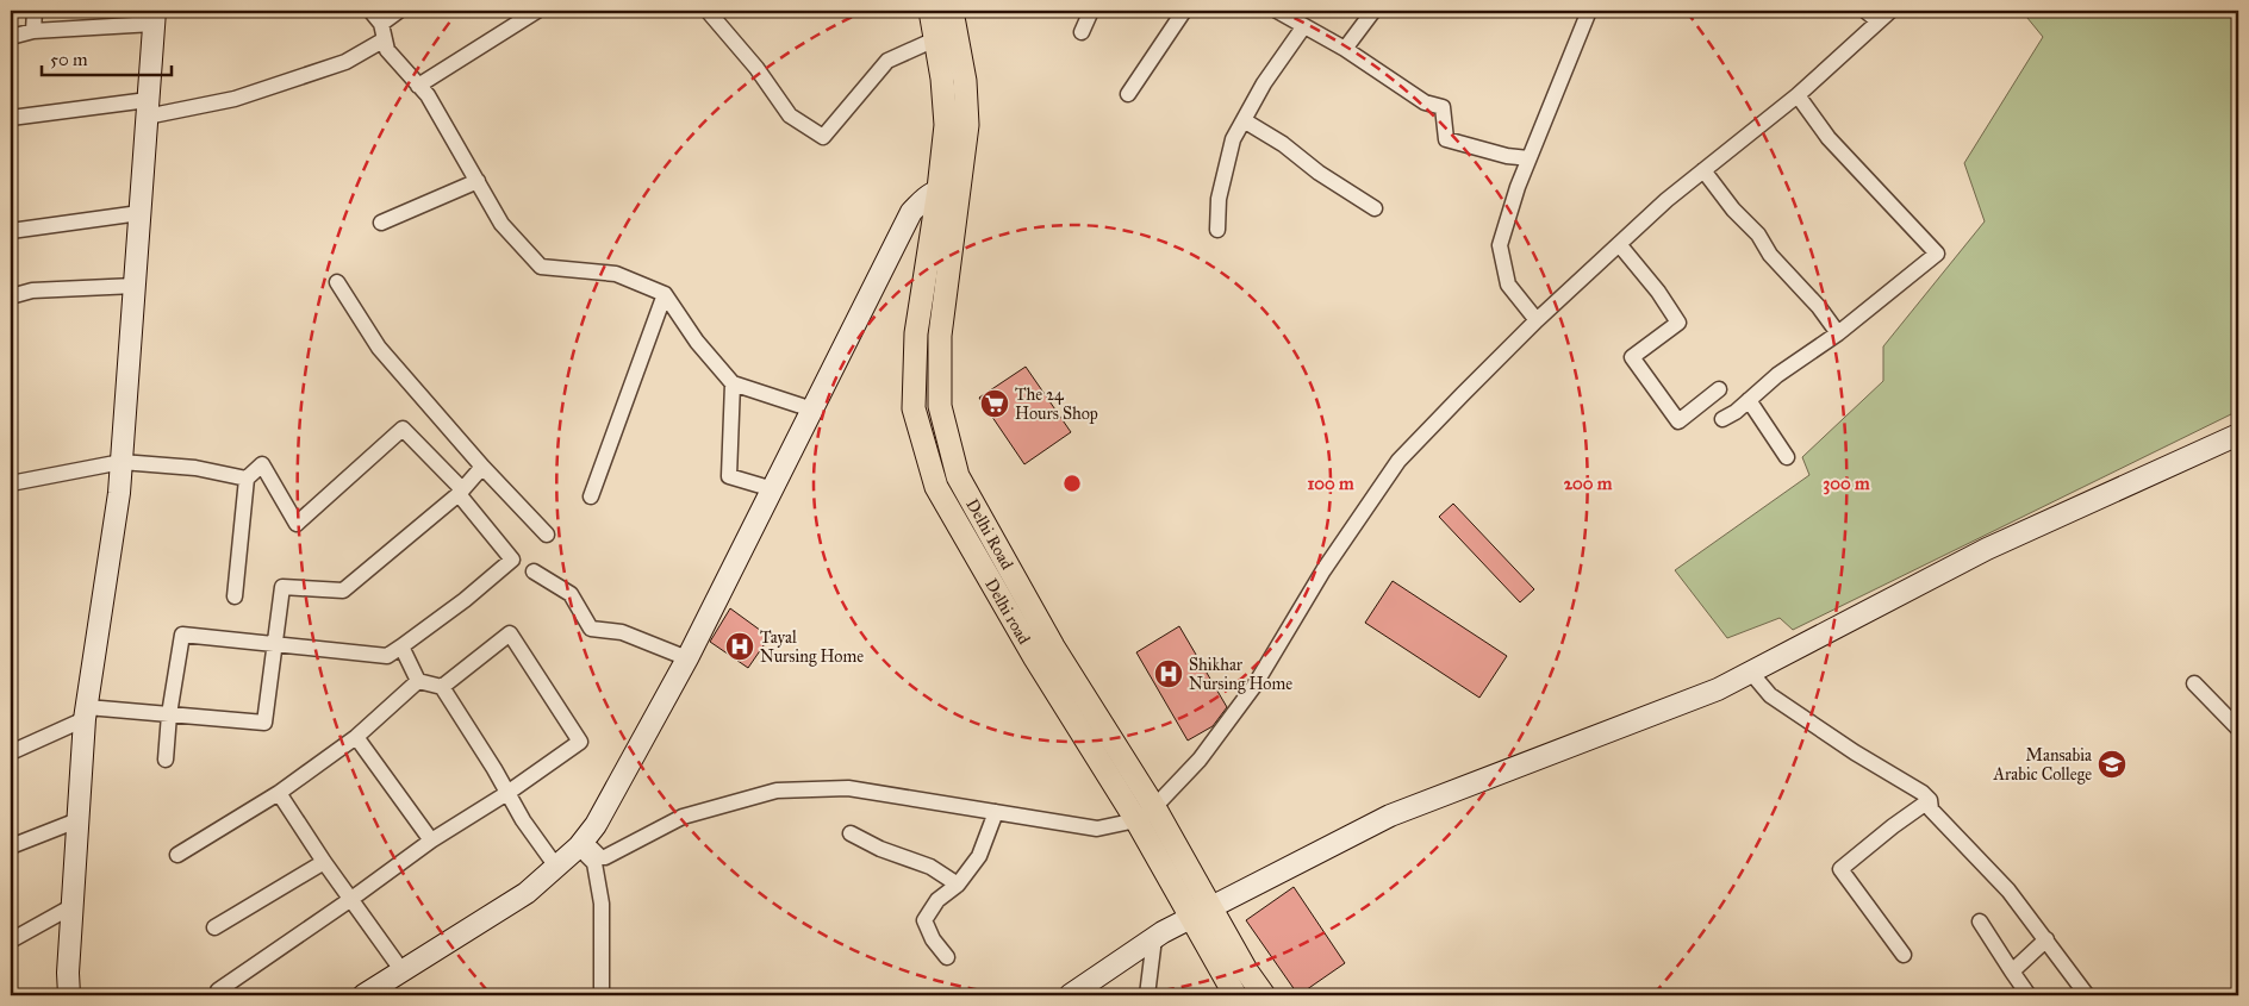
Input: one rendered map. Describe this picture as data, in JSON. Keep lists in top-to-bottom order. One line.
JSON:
{"streets":{"main road":["Delhi Road","Delhi road"]},"crossings":[["Delhi Road","Delhi road"]],"places":{"supermarket":["The 24 Hours Shop"],"hospital":["Tayal Nursing Home","Shikhar Nursing Home"],"school or university":["Mansabia Arabic College"]},"scale_bar":"50 m","rings":["100 m","200 m","300 m"]}
